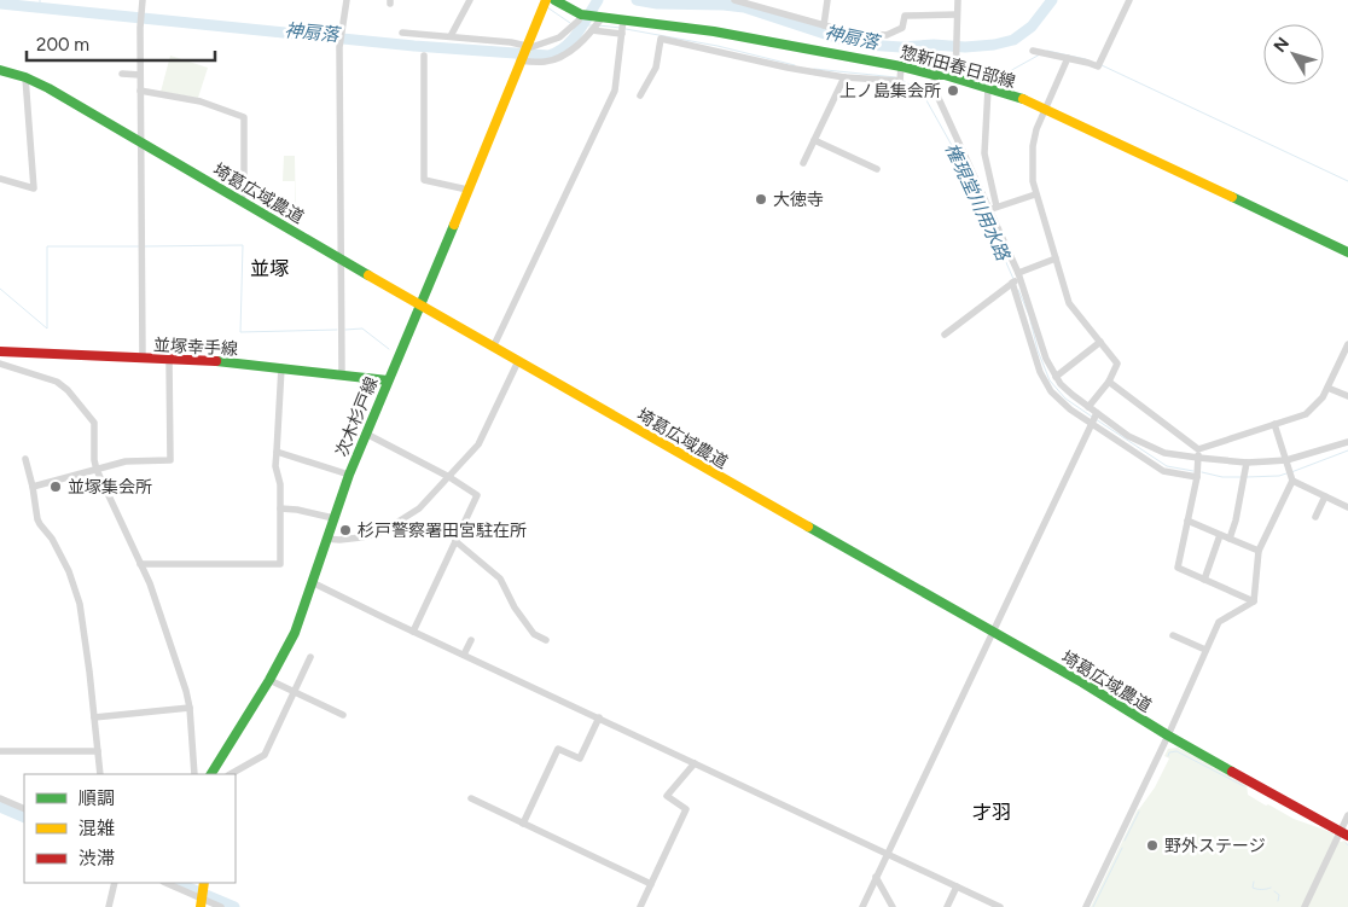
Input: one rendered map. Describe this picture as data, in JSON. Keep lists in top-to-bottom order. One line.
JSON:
{"streets":{"main road":["惣新田春日部線","埼葛広域農道","並塚幸手線","次木杉戸線"]},"crossings":[["埼葛広域農道","次木杉戸線"],["並塚幸手線","次木杉戸線"]],"districts":["並塚","才羽"],"water":["神扇落","権現堂川用水路"],"places":["上ノ島集会所","大徳寺","並塚集会所","杉戸警察署田宮駐在所","野外ステージ"],"legend":["順調","混雑","渋滞"],"scale_bar":"200 m","north":"top left"}
